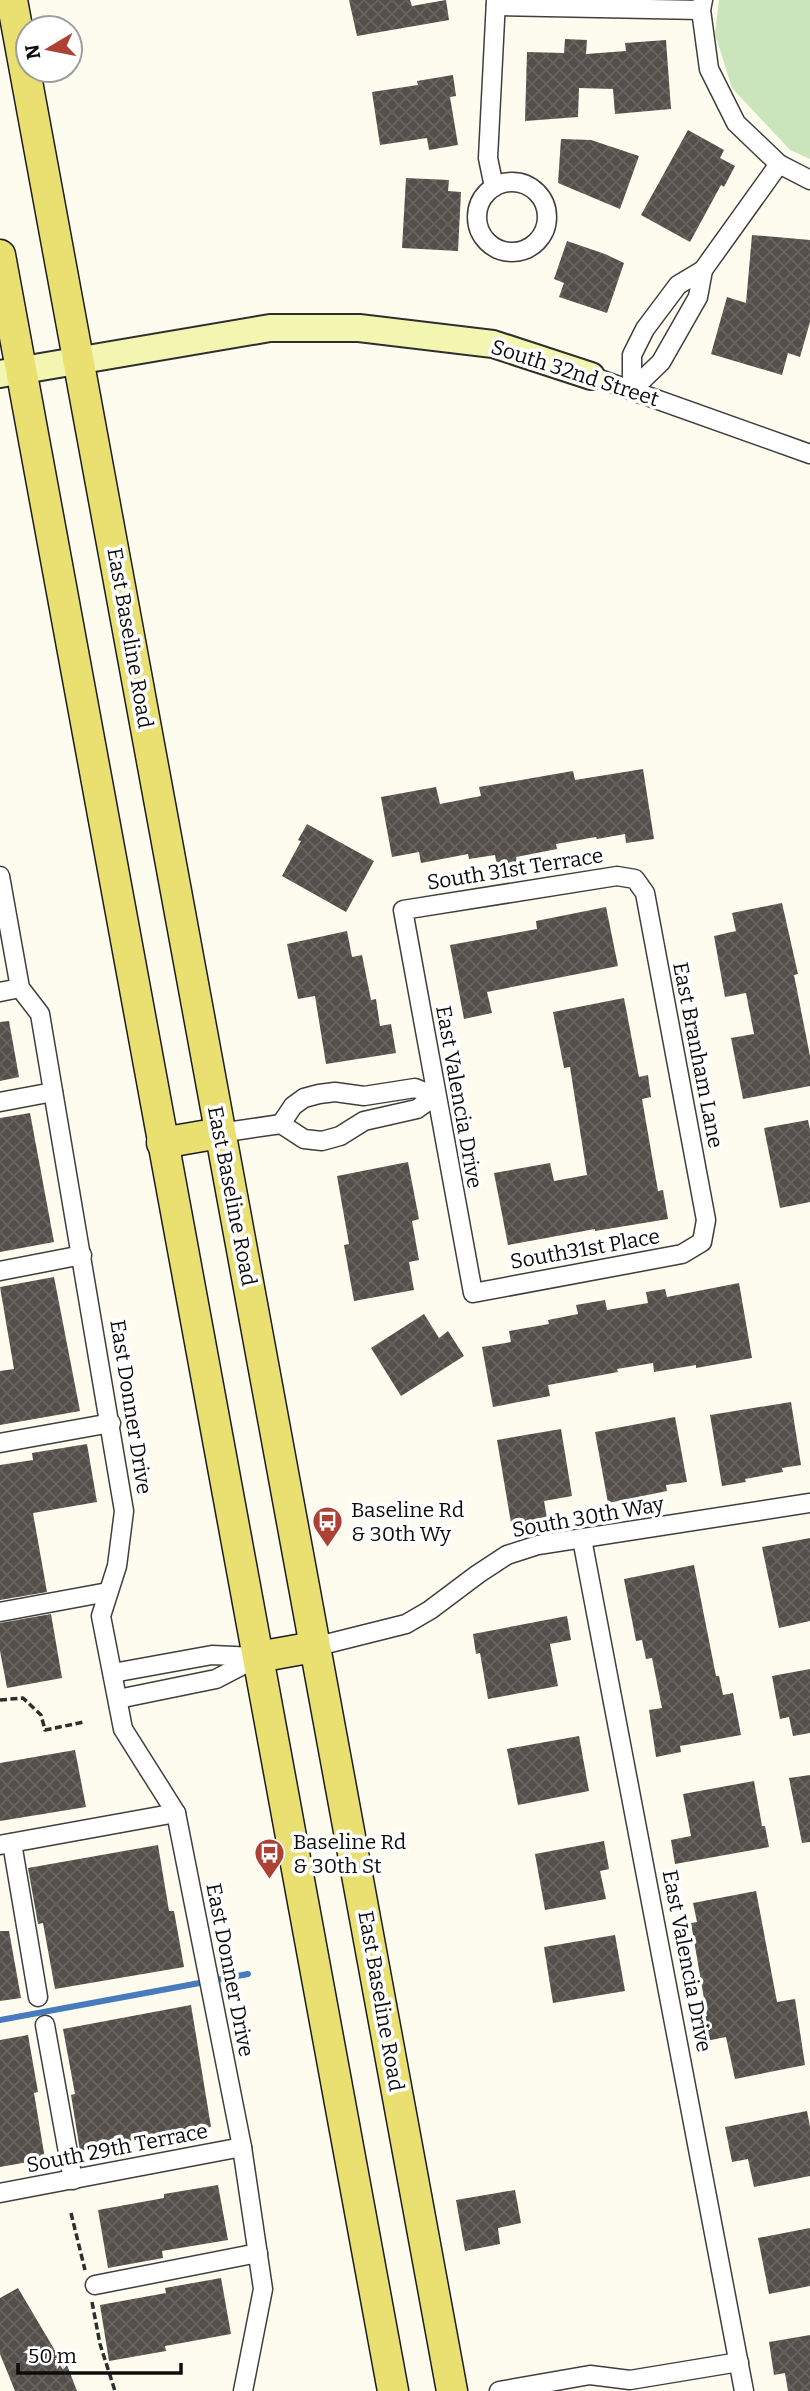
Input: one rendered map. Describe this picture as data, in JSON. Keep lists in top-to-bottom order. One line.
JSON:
{"streets":{"main road":["East Baseline Road"],"street":["South 32nd Street","South 31st Terrace","East Branham Lane","East Valencia Drive","South31st Place","East Donner Drive","South 30th Way","South 29th Terrace"]},"crossings":[["South 32nd Street","East Baseline Road"],["East Baseline Road","South 30th Way"],["South 31st Terrace","East Branham Lane"],["South 31st Terrace","East Valencia Drive"],["East Branham Lane","South31st Place"],["East Valencia Drive","South31st Place"],["East Valencia Drive","South 30th Way"],["East Donner Drive","South 29th Terrace"]],"places":{"bus stop":["Baseline Rd & 30th Wy","Baseline Rd & 30th St"]},"scale_bar":"50 m","north":"left"}
